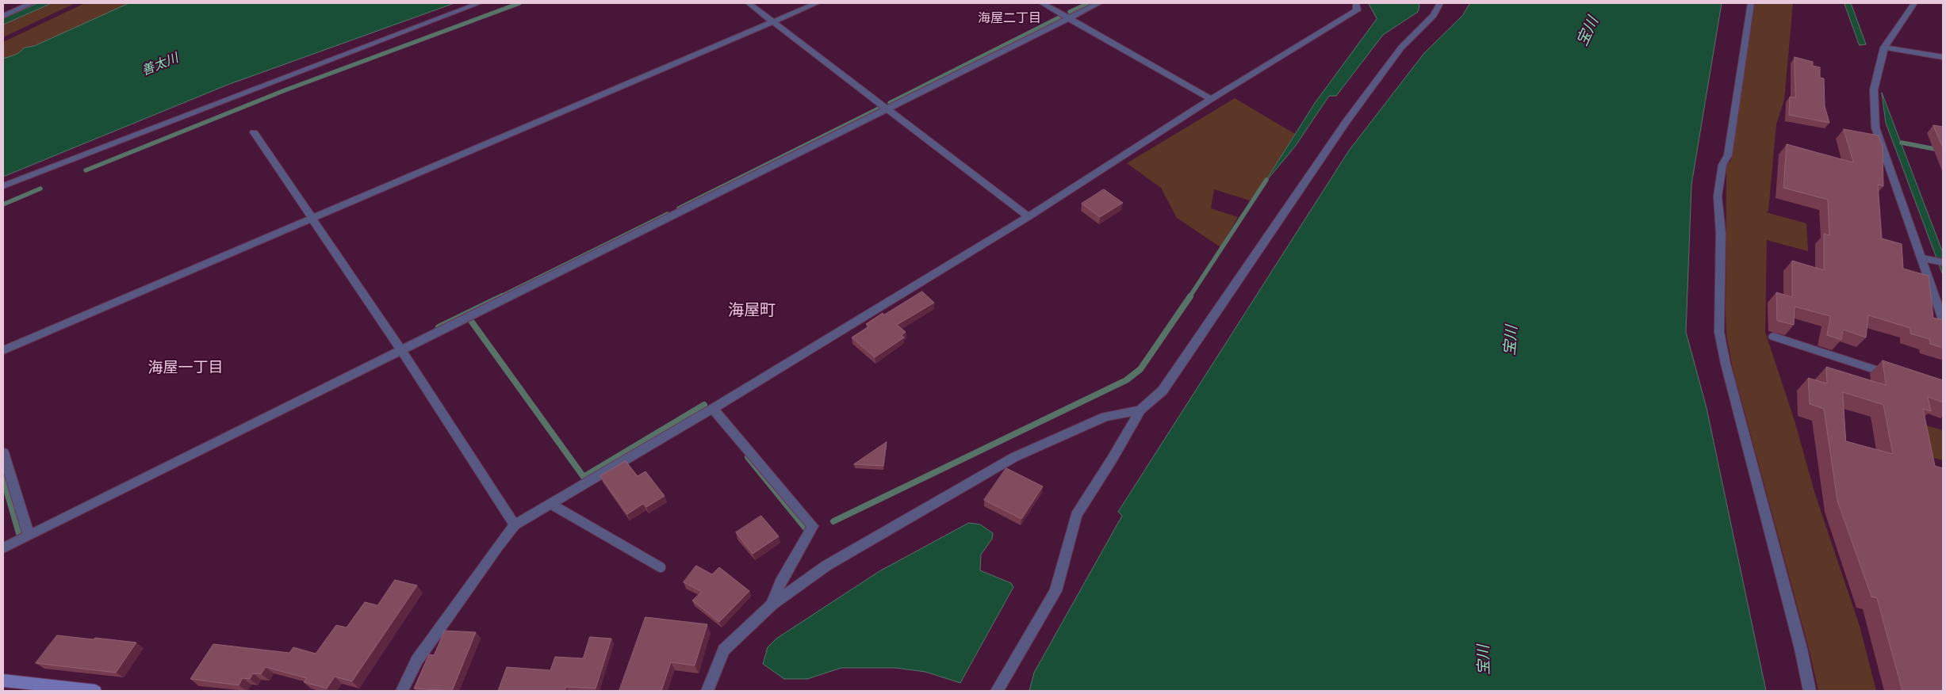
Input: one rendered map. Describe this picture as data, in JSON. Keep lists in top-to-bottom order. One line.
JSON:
{"districts":["海屋二丁目","海屋町","海屋一丁目"],"water":["宝川","善太川"]}
